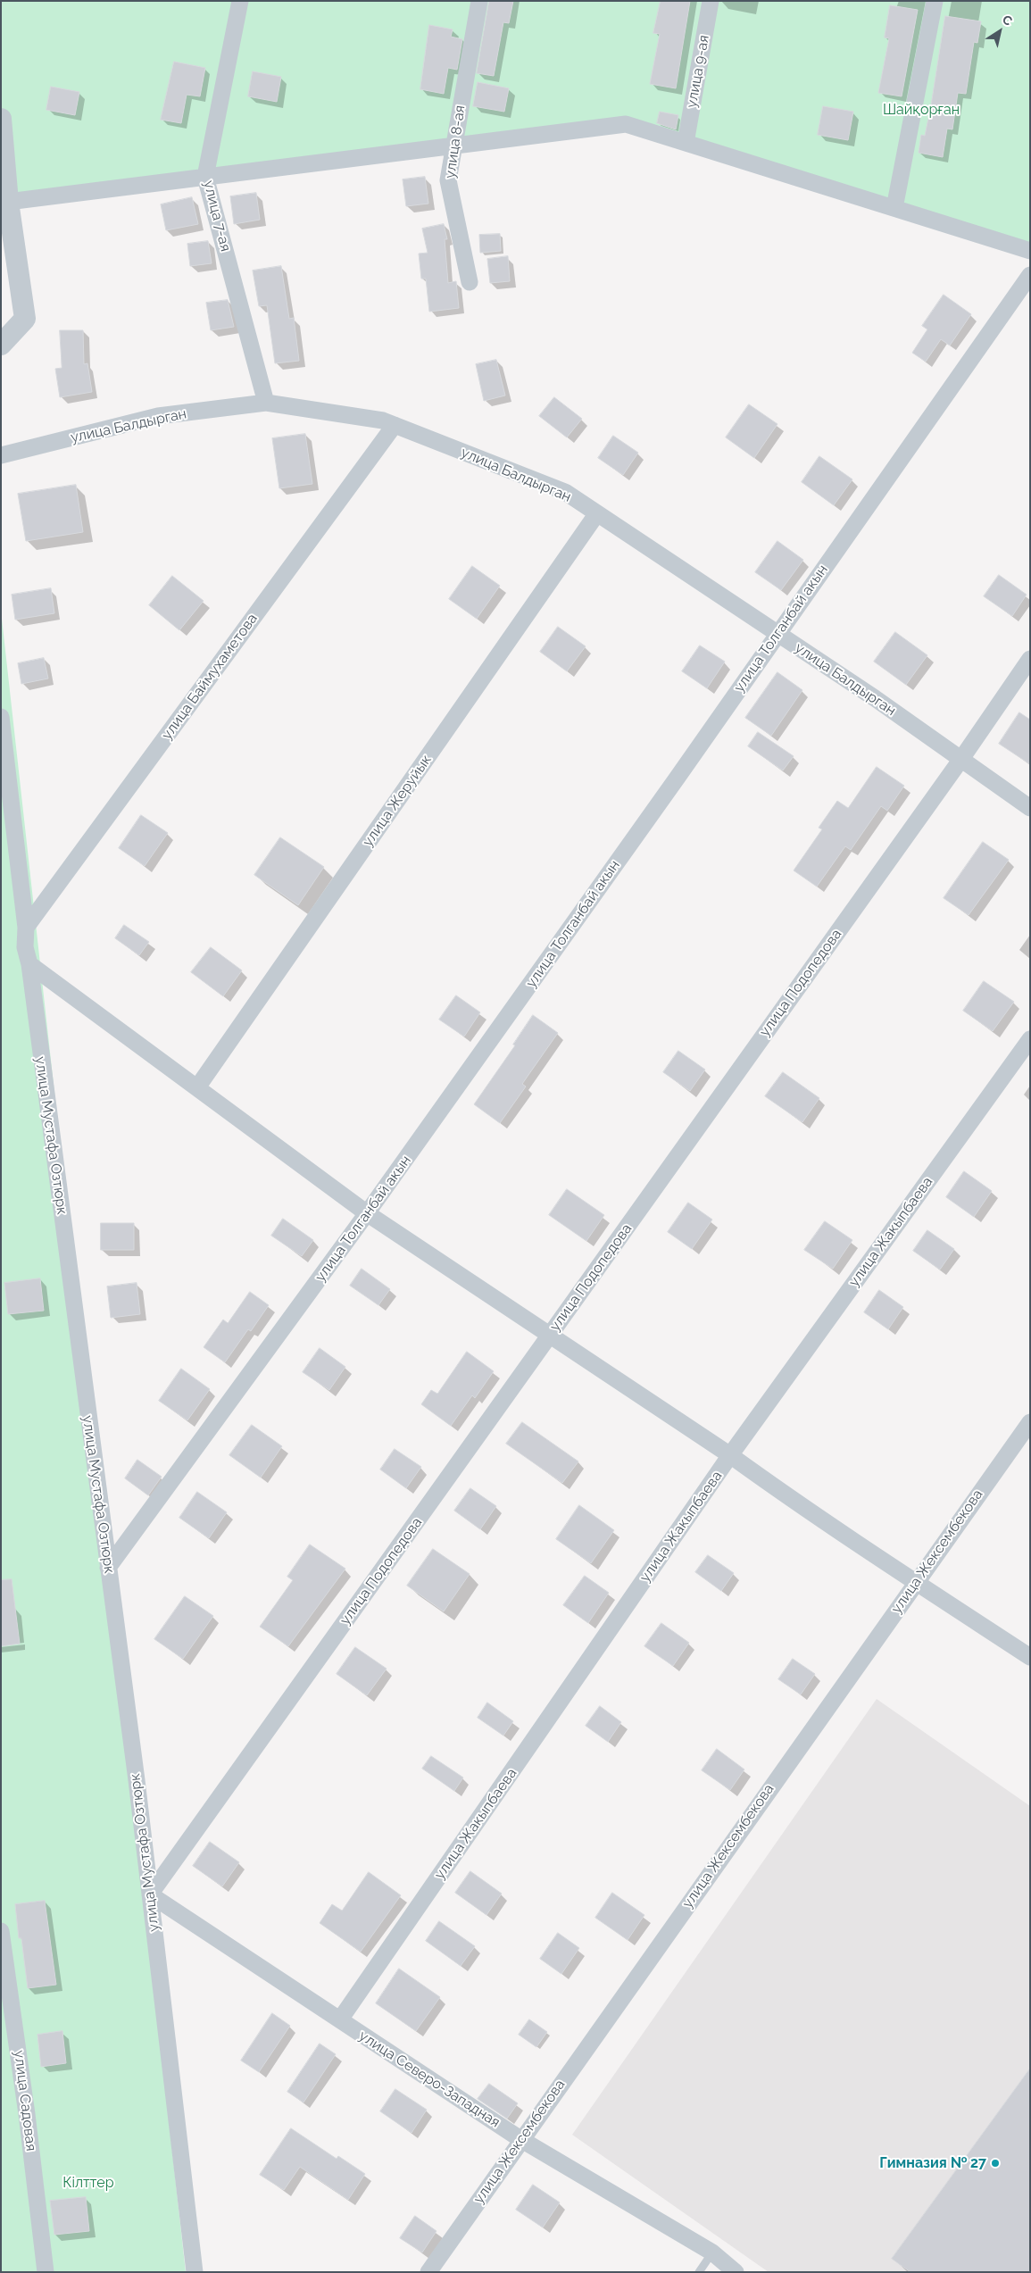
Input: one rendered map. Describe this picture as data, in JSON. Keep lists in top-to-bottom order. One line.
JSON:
{"streets":{"street":["улица 9-ая","улица 8-ая","улица 7-ая","улица Балдырган","улица Толганбай акын","улица Баймухаметова","улица Жеруйык","улица Подопедова","улица Мустафа Озтюрк","улица Жакыпбаева","улица Жексембекова","улица Северо-Западная","улица Садовая"]},"crossings":[["улица 7-ая","улица Балдырган"],["улица Балдырган","улица Толганбай акын"],["улица Балдырган","улица Баймухаметова"],["улица Балдырган","улица Жеруйык"],["улица Балдырган","улица Подопедова"],["улица Толганбай акын","улица Мустафа Озтюрк"],["улица Баймухаметова","улица Мустафа Озтюрк"],["улица Подопедова","улица Мустафа Озтюрк"],["улица Подопедова","улица Северо-Западная"],["улица Мустафа Озтюрк","улица Северо-Западная"],["улица Жакыпбаева","улица Северо-Западная"],["улица Жексембекова","улица Северо-Западная"]],"parks":["Шайқорған","Кілттер"],"places":["Гимназия № 27"],"north":"top right"}
